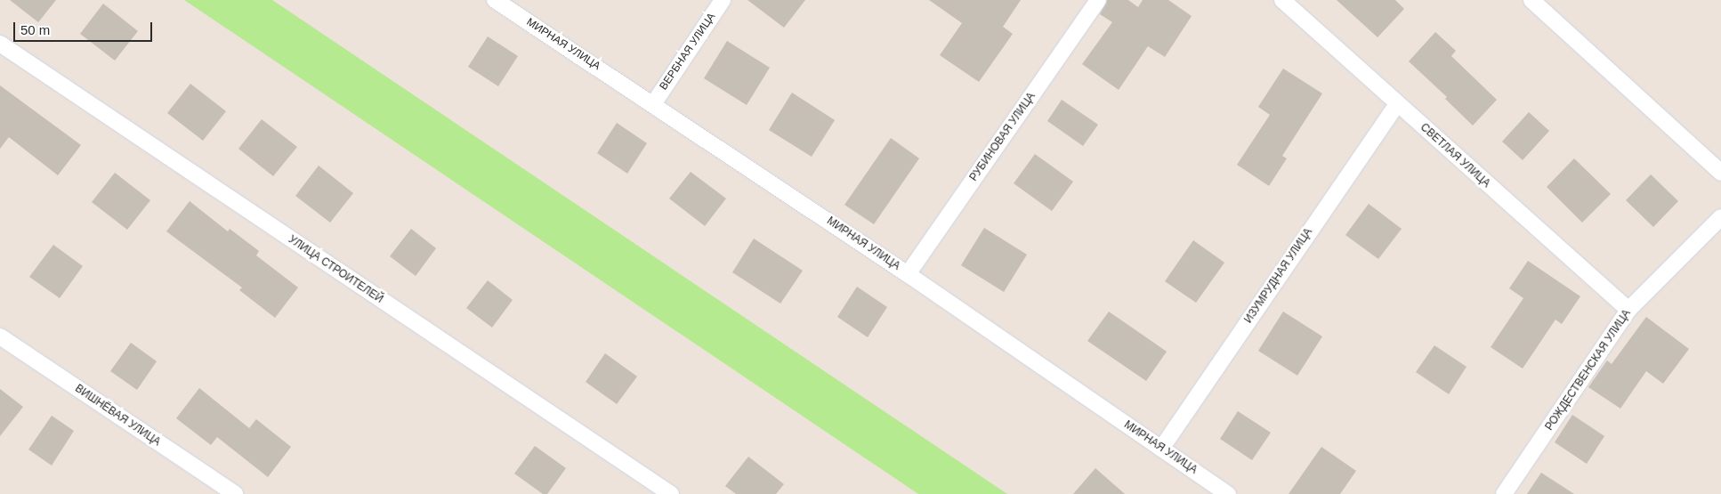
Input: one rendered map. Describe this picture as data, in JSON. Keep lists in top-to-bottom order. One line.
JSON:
{"streets":{"street":["МИРНАЯ УЛИЦА","ВЕРБНАЯ УЛИЦА","РУБИНОВАЯ УЛИЦА","СВЕТЛАЯ УЛИЦА","УЛИЦА СТРОИТЕЛЕЙ","ИЗУМРУДНАЯ УЛИЦА","РОЖДЕСТВЕНСКАЯ УЛИЦА","ВИШНЁВАЯ УЛИЦА"]},"crossings":[["МИРНАЯ УЛИЦА","ВЕРБНАЯ УЛИЦА"],["МИРНАЯ УЛИЦА","РУБИНОВАЯ УЛИЦА"],["МИРНАЯ УЛИЦА","ИЗУМРУДНАЯ УЛИЦА"],["СВЕТЛАЯ УЛИЦА","ИЗУМРУДНАЯ УЛИЦА"],["СВЕТЛАЯ УЛИЦА","РОЖДЕСТВЕНСКАЯ УЛИЦА"]],"scale_bar":"50 m"}
